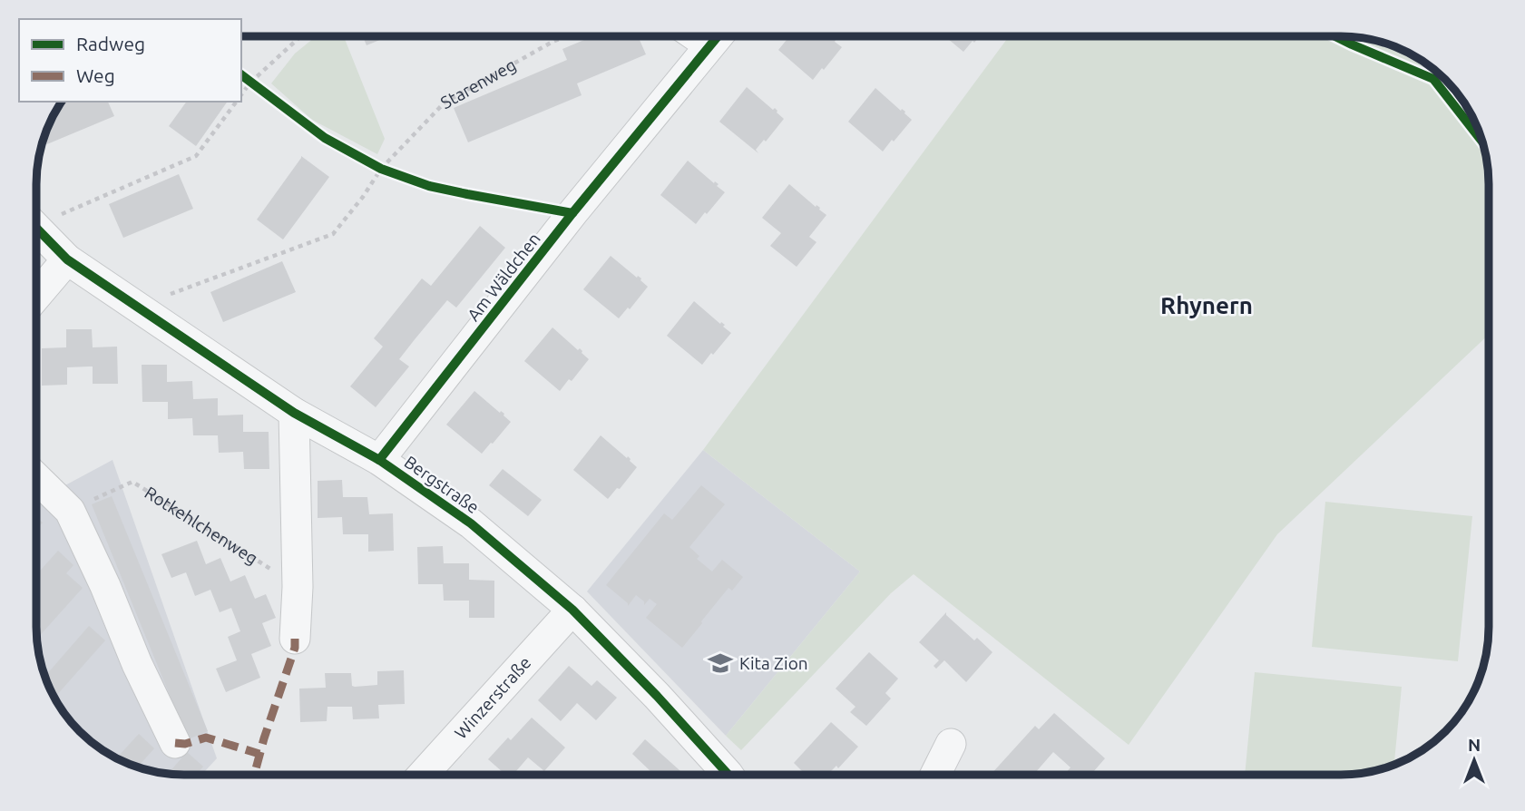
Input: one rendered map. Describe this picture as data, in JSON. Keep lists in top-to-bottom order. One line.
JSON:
{"streets":{"street":["Am Wäldchen","Bergstraße","Winzerstraße"],"path":["Starenweg","Rotkehlchenweg"]},"crossings":[["Starenweg","Bergstraße"],["Am Wäldchen","Bergstraße"],["Bergstraße","Winzerstraße"]],"districts":["Rhynern"],"places":{"school or university":["Kita Zion"]},"legend":["Radweg","Weg"],"north":"top"}
